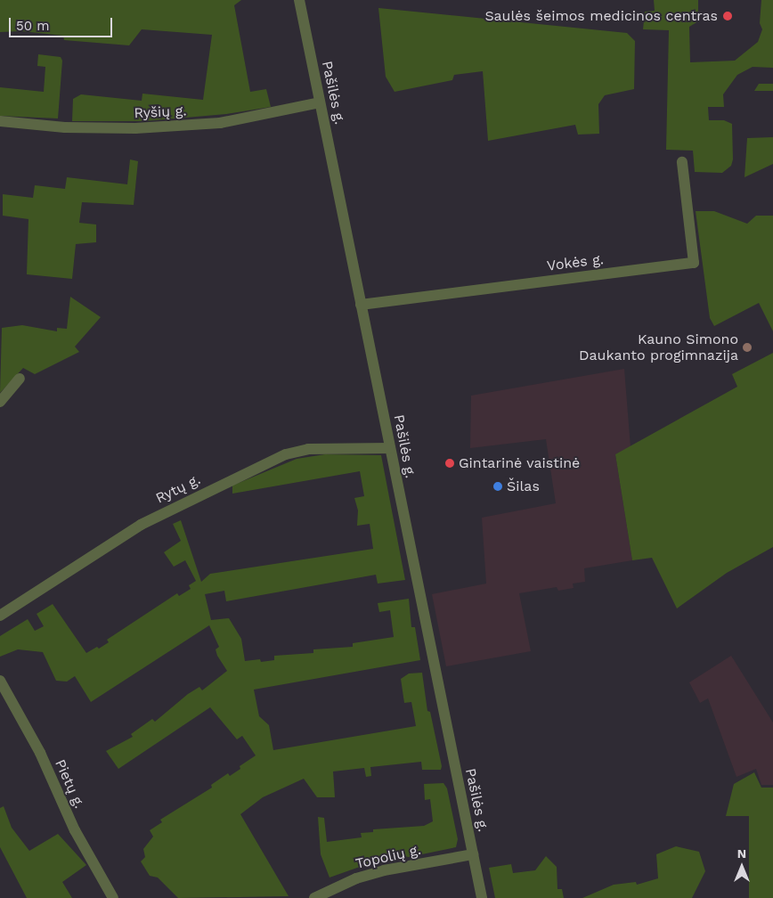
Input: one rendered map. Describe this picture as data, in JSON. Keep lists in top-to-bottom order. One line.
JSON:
{"streets":{"street":["Pašilės g.","Ryšių g.","Vokės g.","Rytų g.","Pietų g.","Topolių g."]},"crossings":[["Pašilės g.","Ryšių g."],["Pašilės g.","Vokės g."],["Pašilės g.","Rytų g."],["Pašilės g.","Topolių g."]],"places":["Saulės šeimos medicinos centras","Kauno Simono Daukanto progimnazija","Gintarinė vaistinė","Šilas"],"scale_bar":"50 m","north":"top"}
